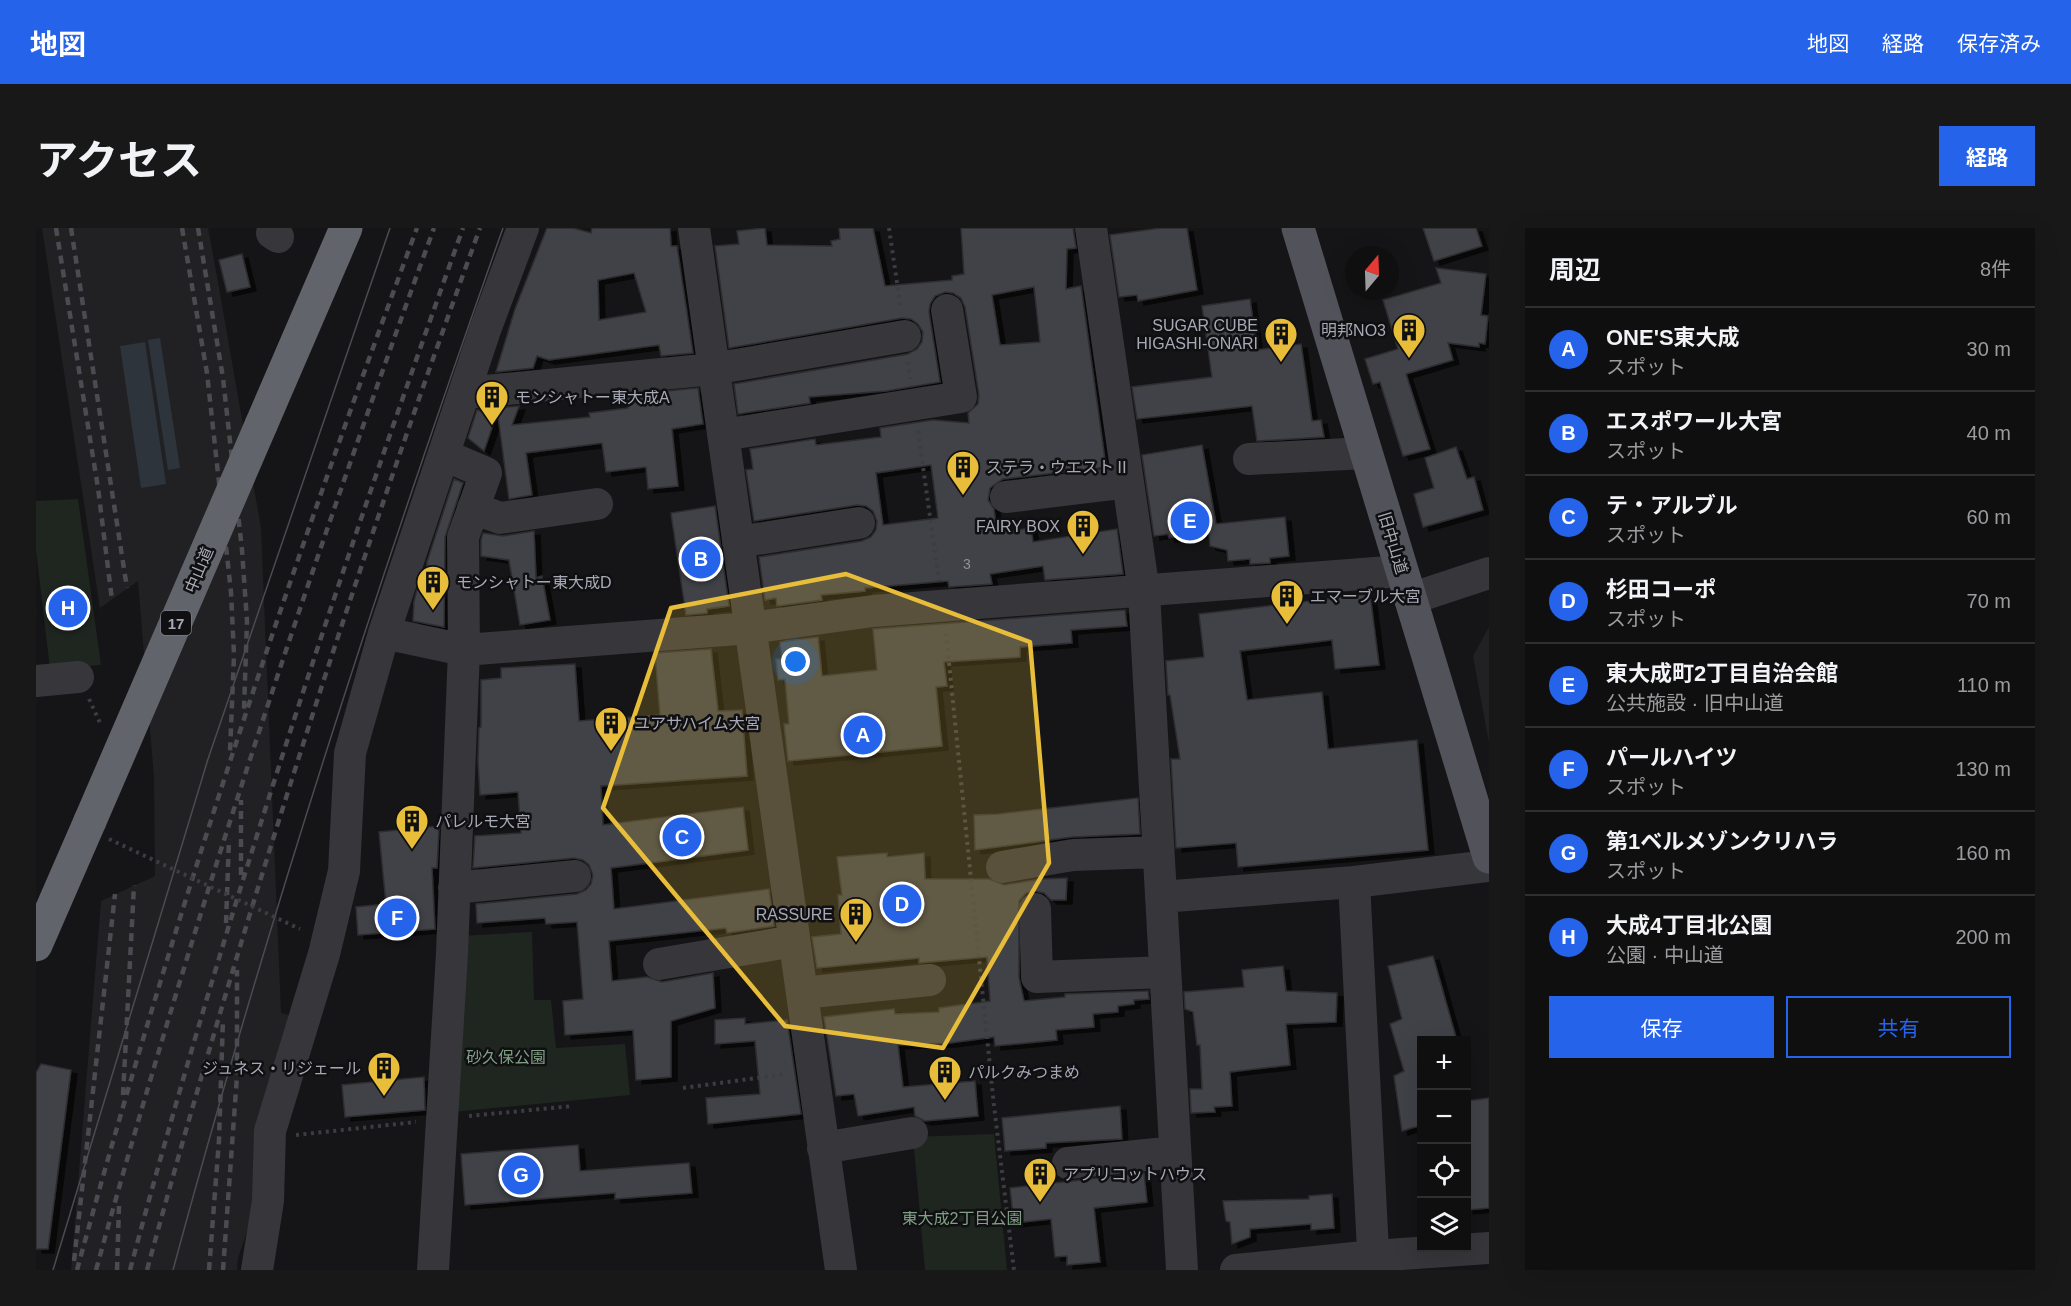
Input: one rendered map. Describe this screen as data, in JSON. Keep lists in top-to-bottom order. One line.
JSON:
{"streets":{"highway":["中山道","17"],"main road":["旧中山道"]},"parks":["砂久保公園","東大成2丁目公園"],"places":{"building":["明邦NO3","SUGAR CUBE HIGASHI-ONARI","モンシャトー東大成A","ステラ・ウエストⅡ","FAIRY BOX","モンシャトー東大成D","エマーブル大宮","ユアサハイム大宮","パレルモ大宮","RASSURE","ジュネス・リジェール","パルクみつまめ","アプリコットハウス"]},"house_numbers":["3"],"north":"top","page":{"header":"地図","nav":["地図","経路","保存済み"],"title":"アクセス","buttons":["経路",["保存","共有"]],"heading":["周辺","8件"],"list":[{"mark":"A","name":"ONE'S東大成","note":"スポット","value":"30 m"},{"mark":"B","name":"エスポワール大宮","note":"スポット","value":"40 m"},{"mark":"C","name":"テ・アルブル","note":"スポット","value":"60 m"},{"mark":"D","name":"杉田コーポ","note":"スポット","value":"70 m"},{"mark":"E","name":"東大成町2丁目自治会館","note":"公共施設 · 旧中山道","value":"110 m"},{"mark":"F","name":"パールハイツ","note":"スポット","value":"130 m"},{"mark":"G","name":"第1ベルメゾンクリハラ","note":"スポット","value":"160 m"},{"mark":"H","name":"大成4丁目北公園","note":"公園 · 中山道","value":"200 m"}],"pins":["E","B","H","A","C","D","F","G"],"map_buttons":["+","−"]}}
